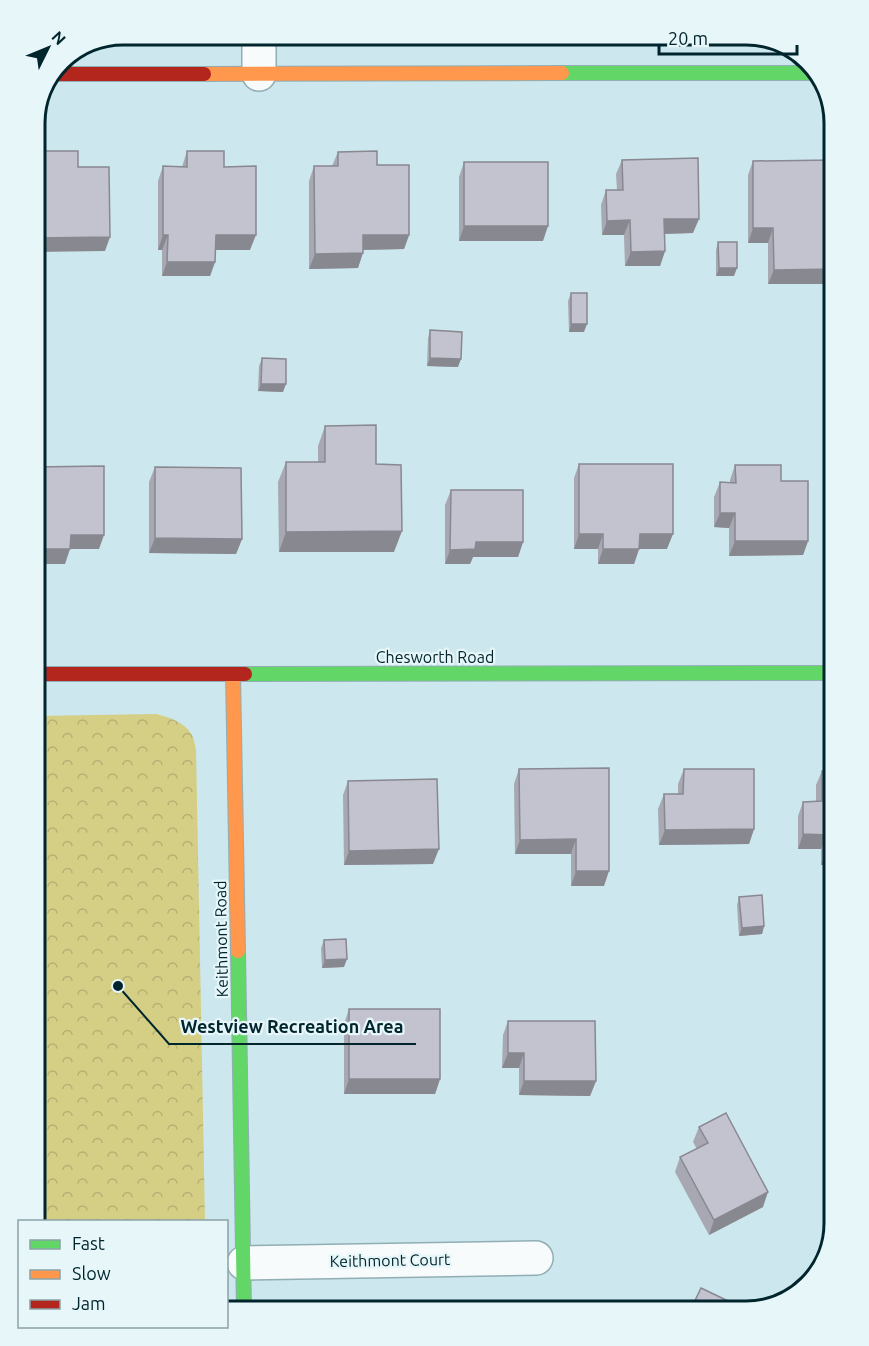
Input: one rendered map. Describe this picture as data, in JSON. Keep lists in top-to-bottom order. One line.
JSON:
{"streets":{"street":["Chesworth Road","Keithmont Road","Keithmont Court"]},"crossings":[["Chesworth Road","Keithmont Road"],["Keithmont Road","Keithmont Court"]],"places":["Westview Recreation Area"],"legend":["Fast","Slow","Jam"],"scale_bar":"20 m","north":"top right"}
